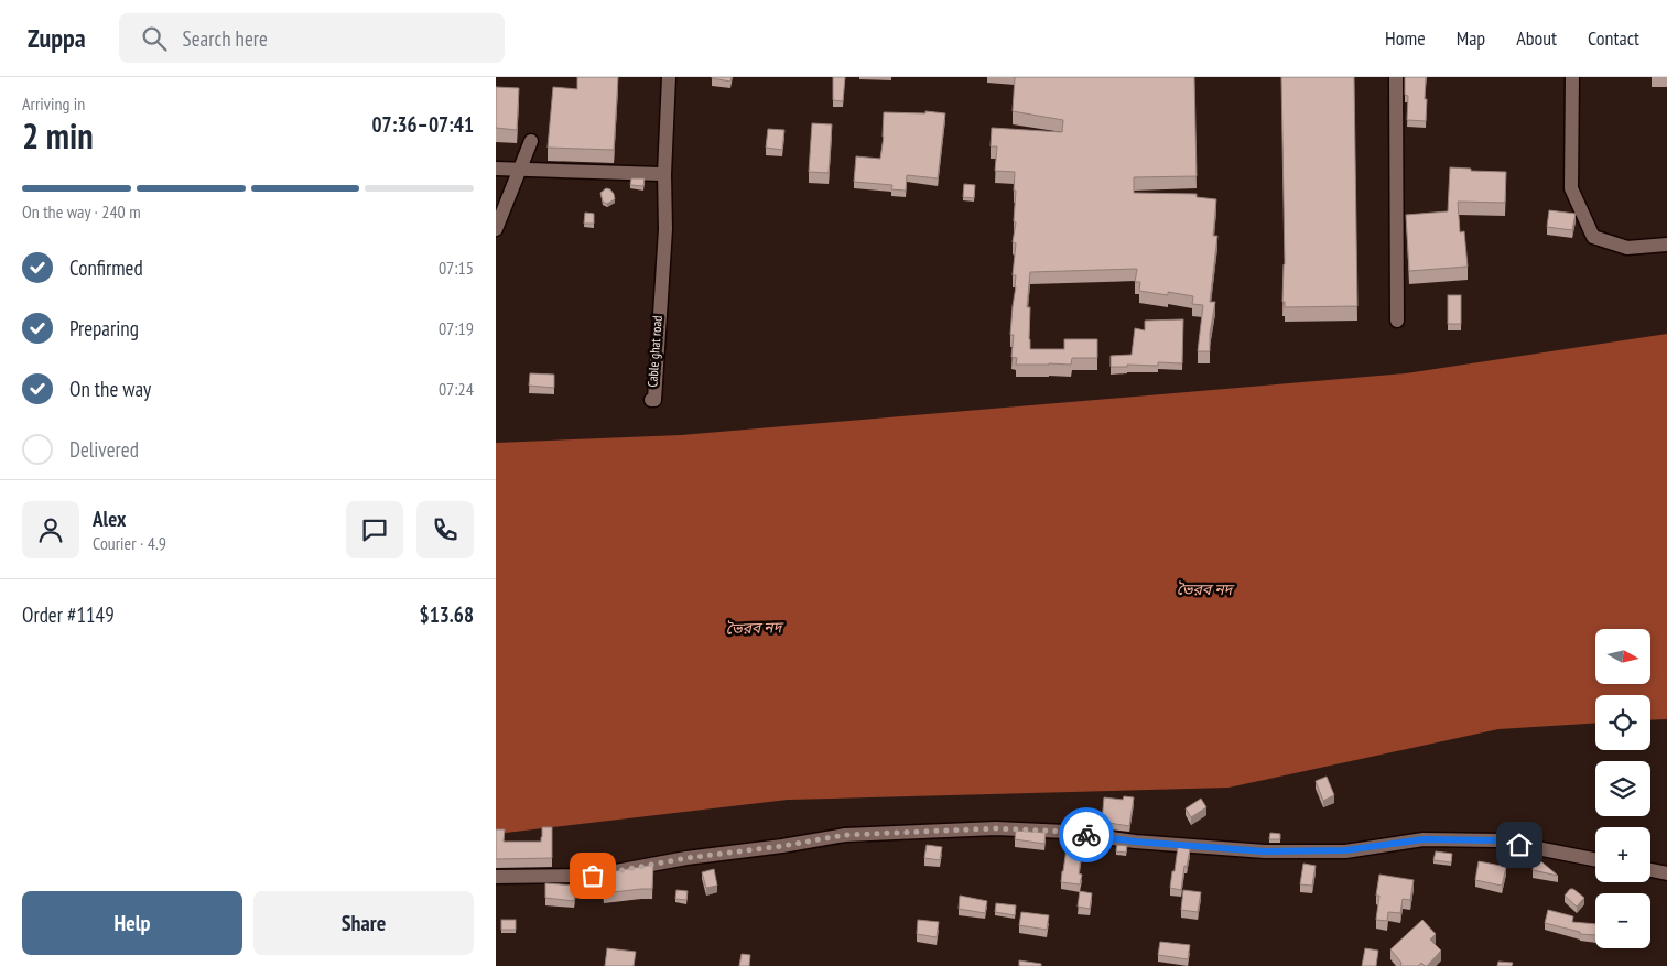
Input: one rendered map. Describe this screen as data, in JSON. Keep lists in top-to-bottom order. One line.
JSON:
{"streets":{"street":["Cable ghat road"]},"water":["ভৈরব নদ"],"north":"right","page":{"header":"Zuppa","search":"Search here","nav":["Home","Map","About","Contact"],"heading":["2 min","Arriving in","07:36–07:41"],"panel":["Alex","Courier · 4.9","Order #1149","$13.68"],"bar":"On the way · 240 m","list":[["Confirmed","07:15"],["Preparing","07:19"],["On the way","07:24"],"Delivered"],"map_buttons":["+","−"],"buttons":["Help","Share"]}}
